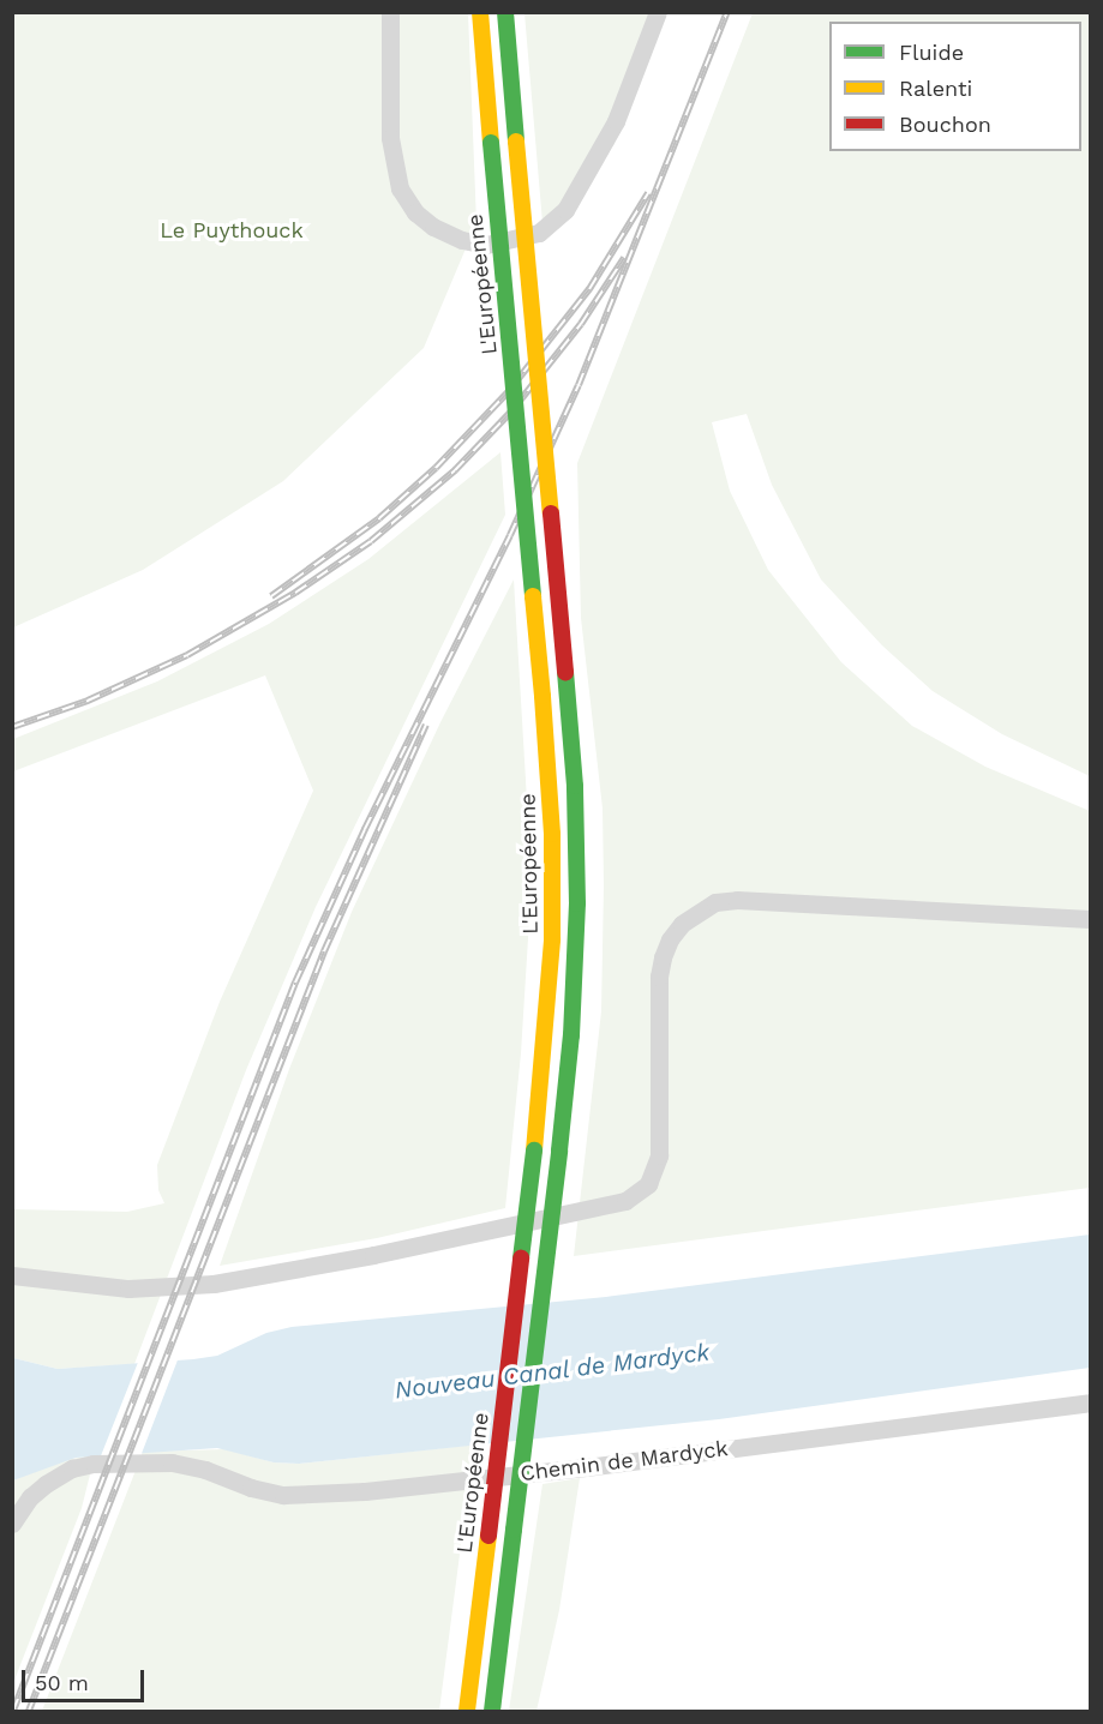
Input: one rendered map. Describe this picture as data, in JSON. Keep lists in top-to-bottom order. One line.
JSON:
{"streets":{"highway":["L'Européenne"],"street":["Chemin de Mardyck"]},"water":["Nouveau Canal de Mardyck"],"parks":["Le Puythouck"],"legend":["Fluide","Ralenti","Bouchon"],"scale_bar":"50 m"}
